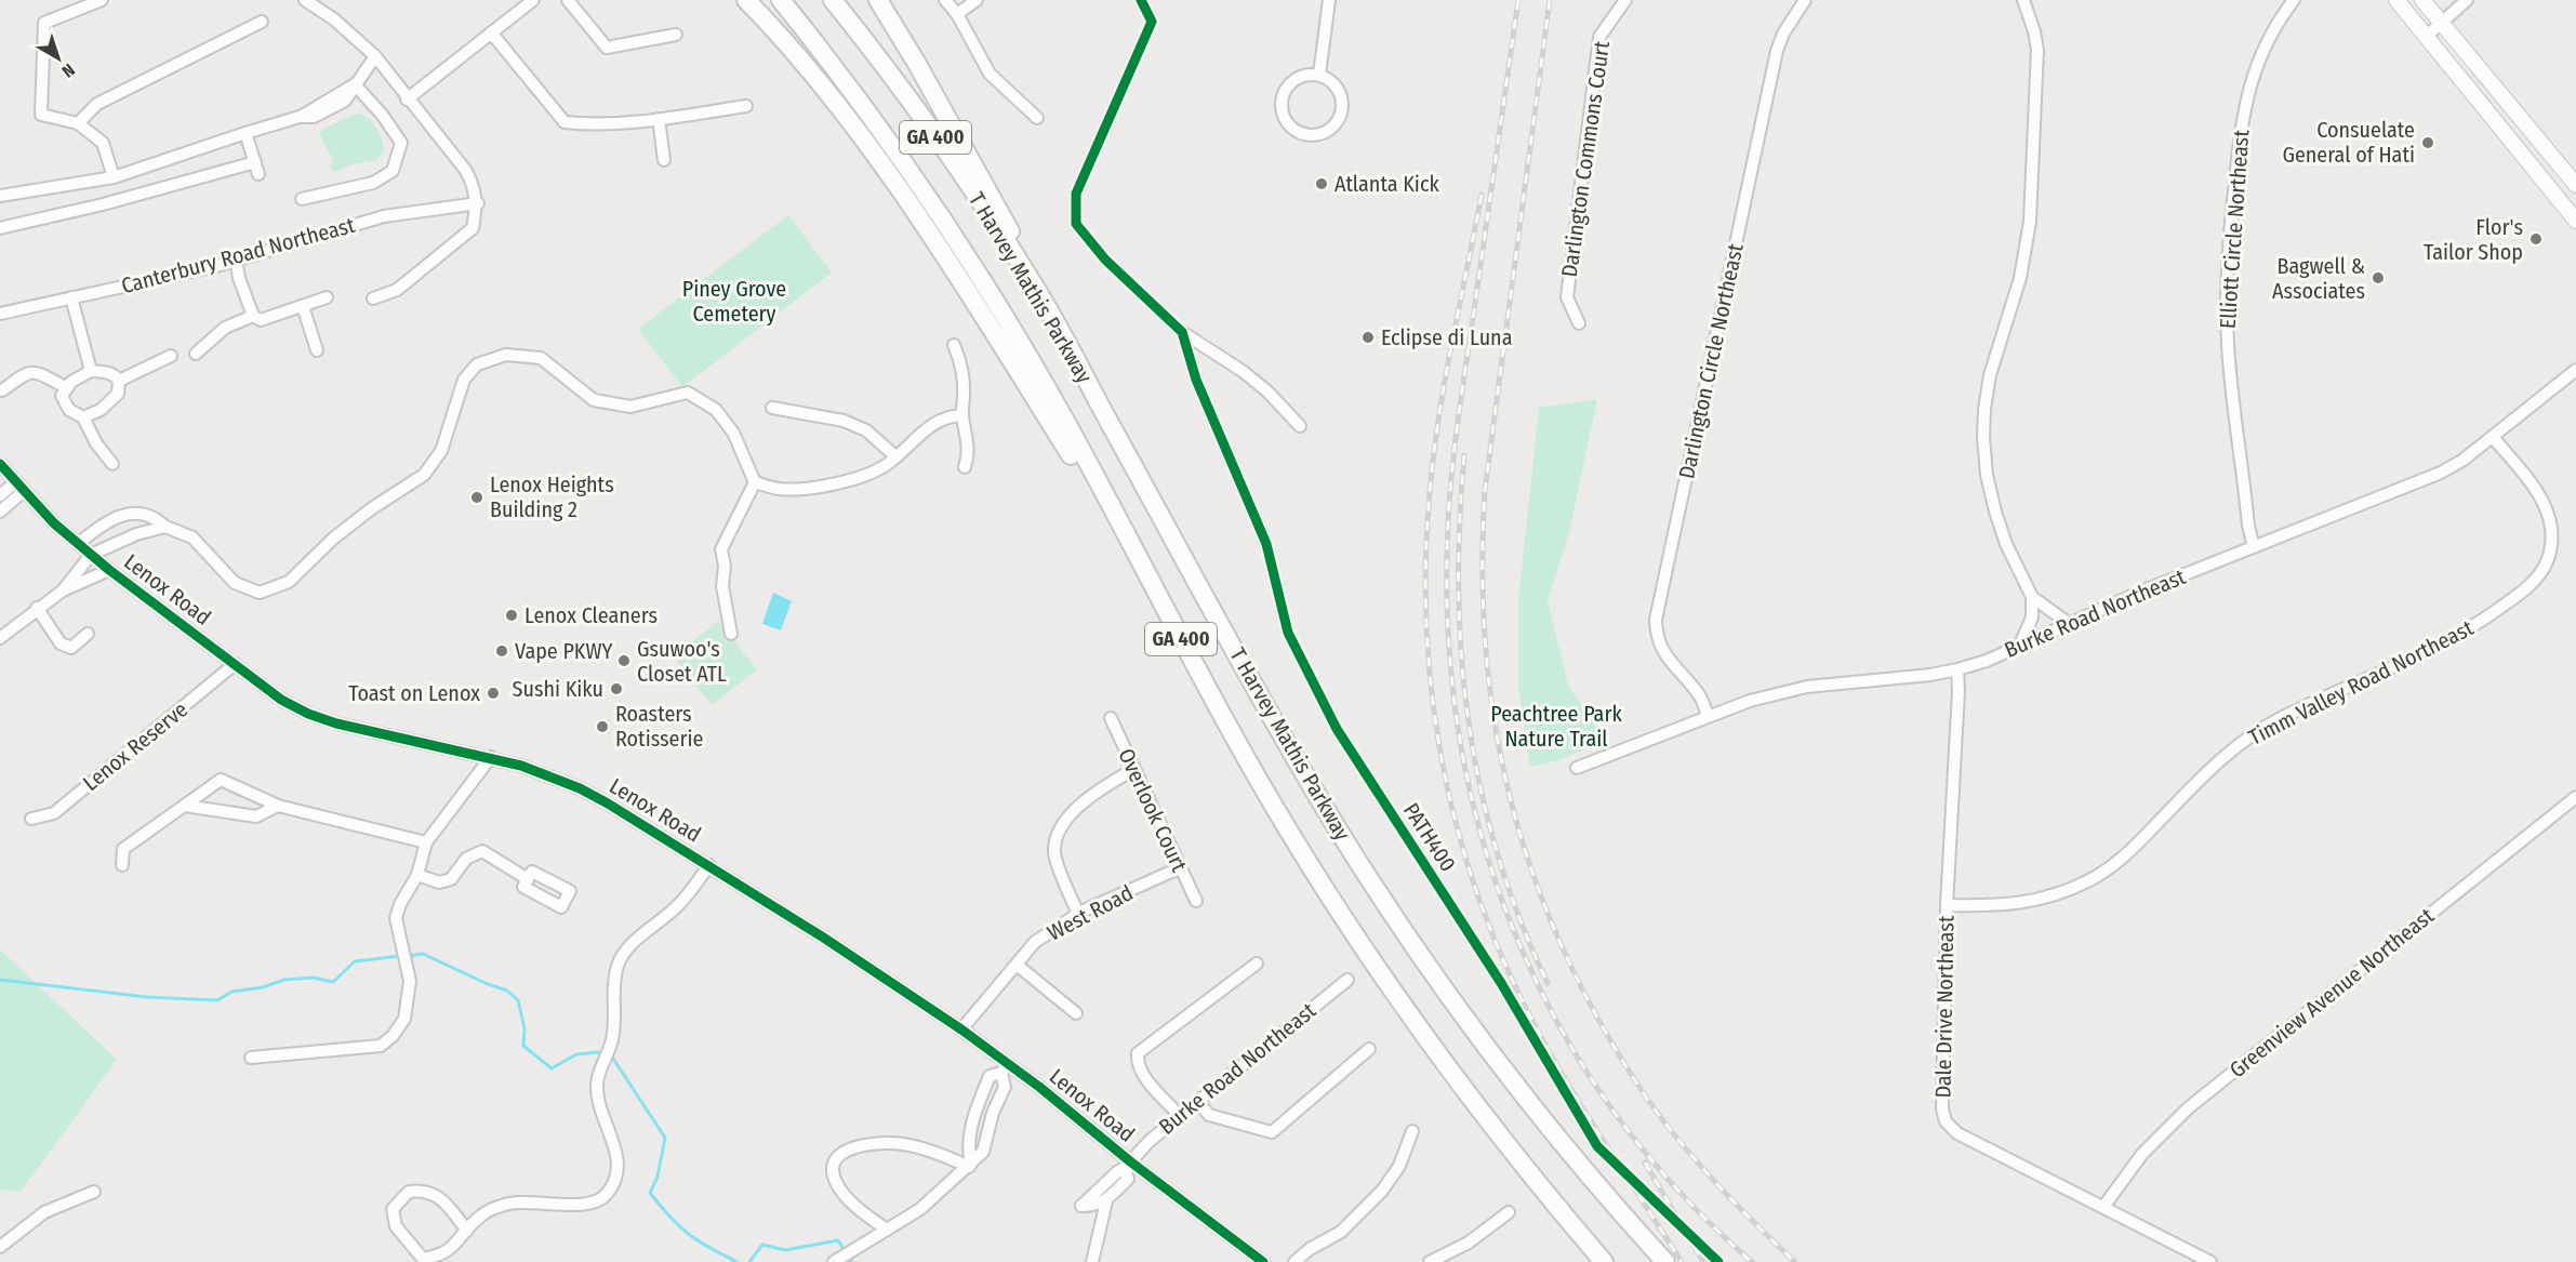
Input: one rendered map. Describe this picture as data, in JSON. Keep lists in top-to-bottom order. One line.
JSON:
{"streets":{"highway":["GA 400","T Harvey Mathis Parkway"],"street":["Darlington Commons Court","Elliott Circle Northeast","Canterbury Road Northeast","Darlington Circle Northeast","Lenox Road","Burke Road Northeast","Timm Valley Road Northeast","Lenox Reserve","Overlook Court","West Road","Greenview Avenue Northeast","Dale Drive Northeast"],"cycle path":["PATH400"]},"crossings":[["Elliott Circle Northeast","Burke Road Northeast"],["Darlington Circle Northeast","Burke Road Northeast"],["Lenox Road","Burke Road Northeast"],["Lenox Road","Lenox Reserve"],["Lenox Road","West Road"],["Burke Road Northeast","Timm Valley Road Northeast"],["Burke Road Northeast","Dale Drive Northeast"],["Timm Valley Road Northeast","Dale Drive Northeast"],["Overlook Court","West Road"],["Greenview Avenue Northeast","Dale Drive Northeast"]],"parks":["Piney Grove Cemetery","Peachtree Park Nature Trail"],"places":["Consuelate General of Hati","Atlanta Kick","Flor's Tailor Shop","Bagwell & Associates","Eclipse di Luna","Lenox Heights Building 2","Lenox Cleaners","Vape PKWY","Gsuwoo's Closet ATL","Sushi Kiku","Toast on Lenox","Roasters Rotisserie"],"north":"bottom right"}
